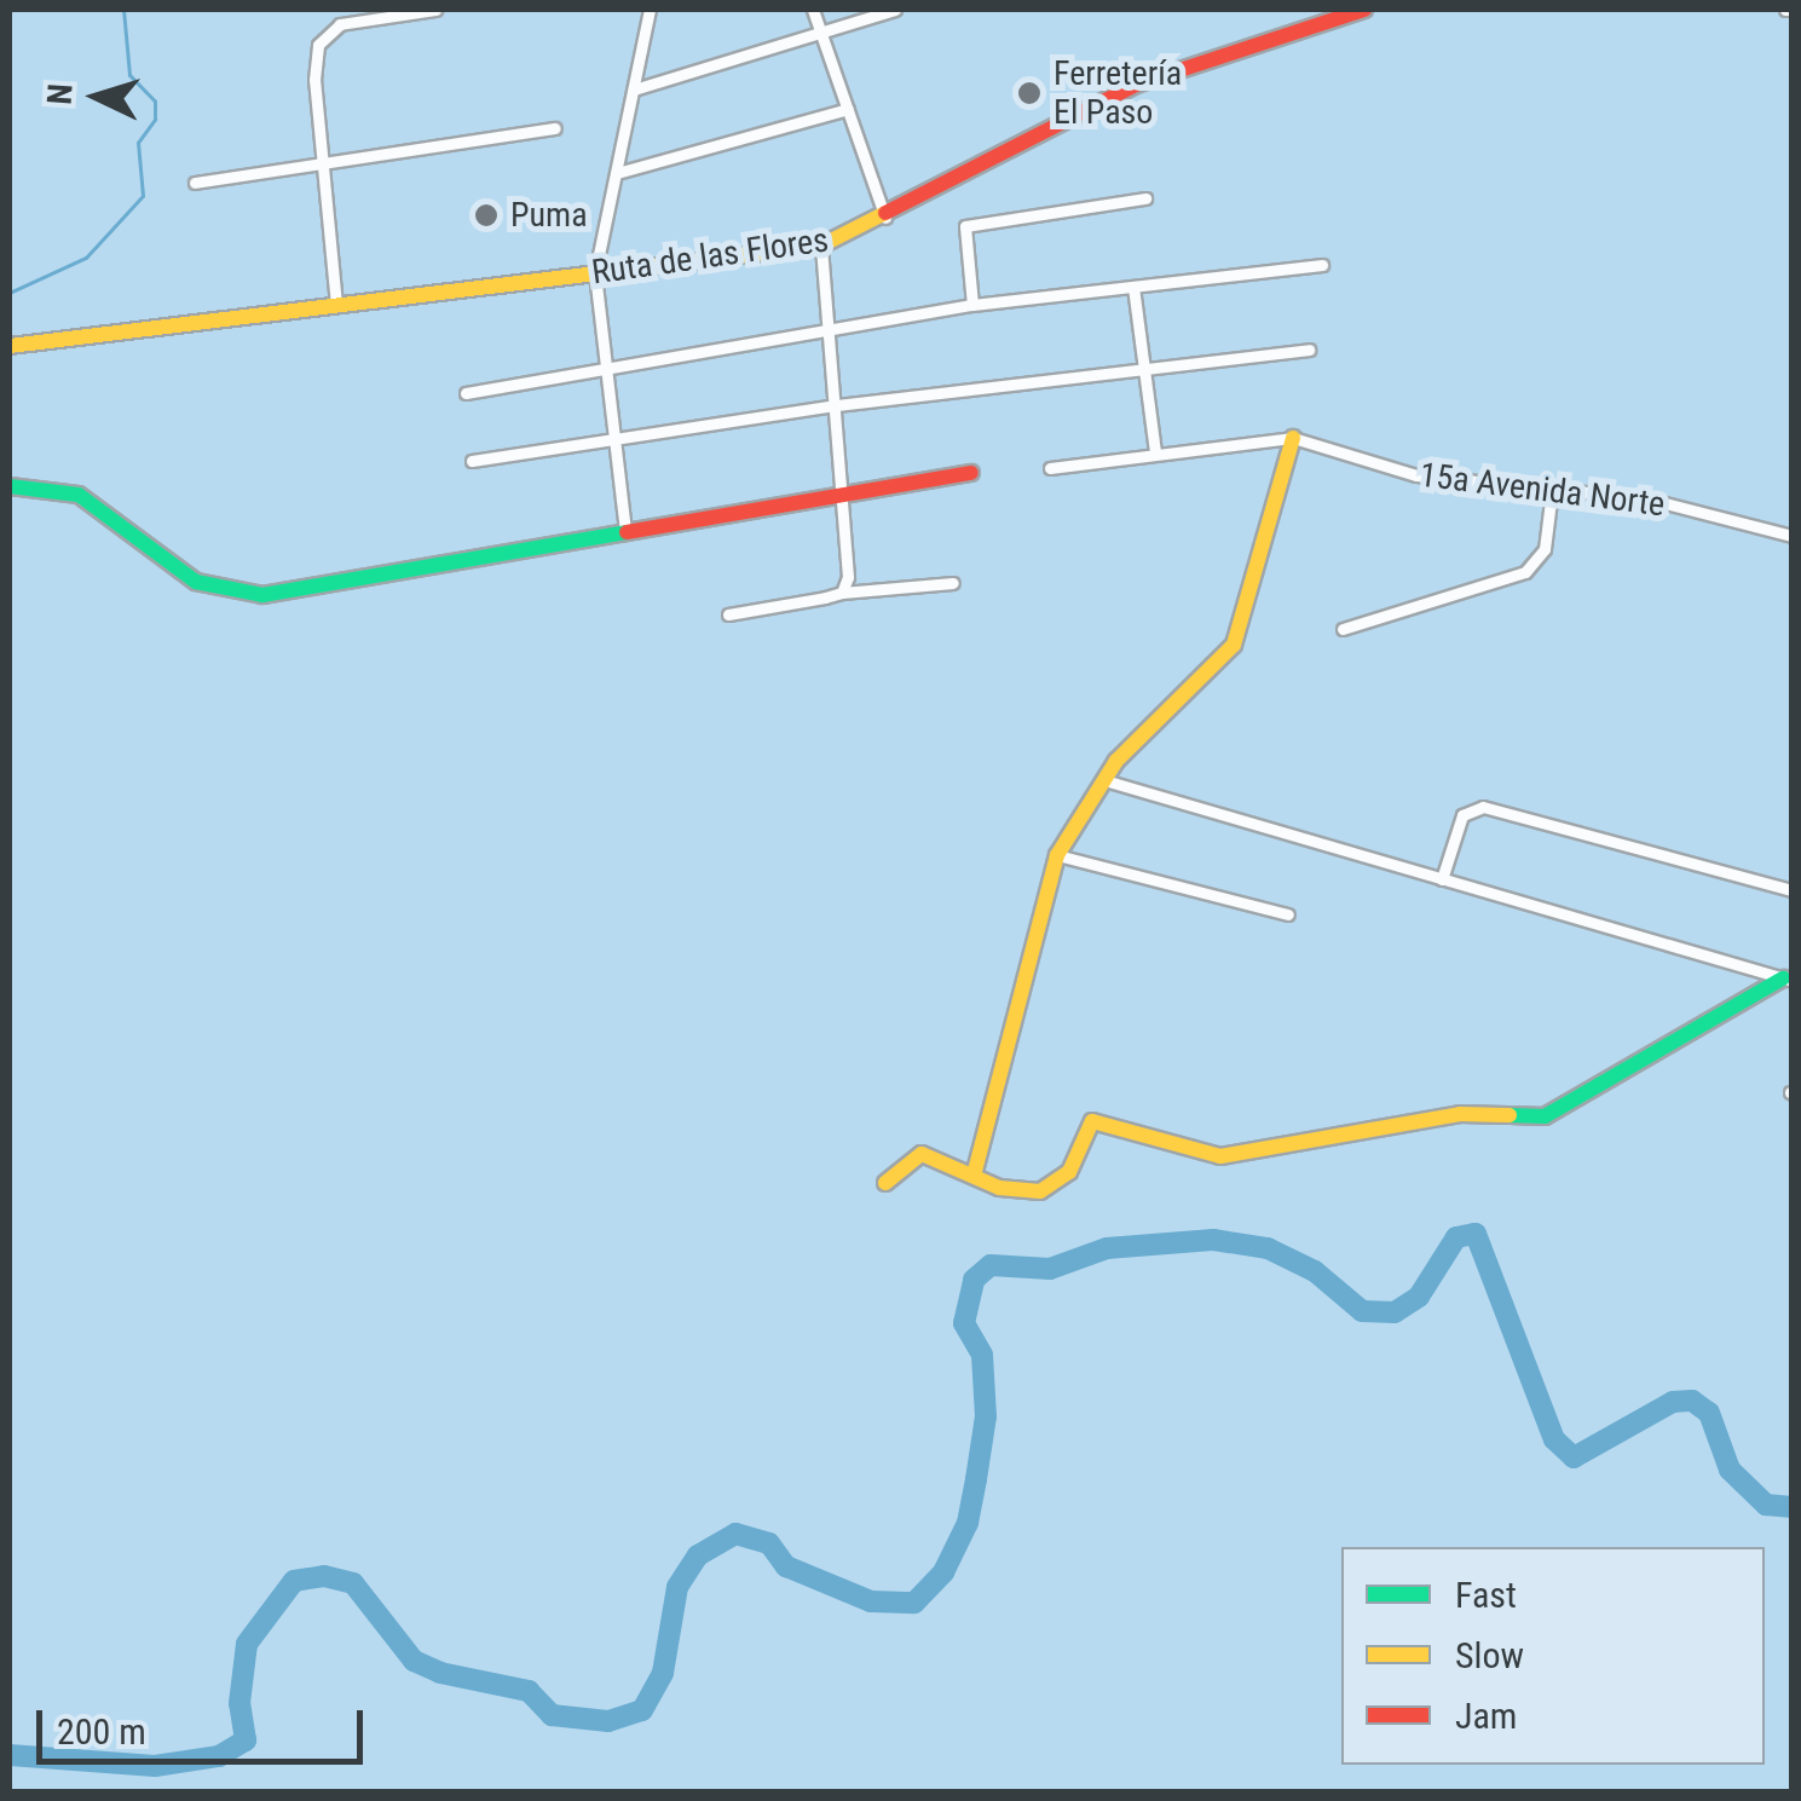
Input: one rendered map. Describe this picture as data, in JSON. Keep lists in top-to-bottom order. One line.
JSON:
{"streets":{"street":["Ruta de las Flores","15a Avenida Norte"]},"places":["Ferretería El Paso","Puma"],"legend":["Fast","Slow","Jam"],"scale_bar":"200 m","north":"left"}
